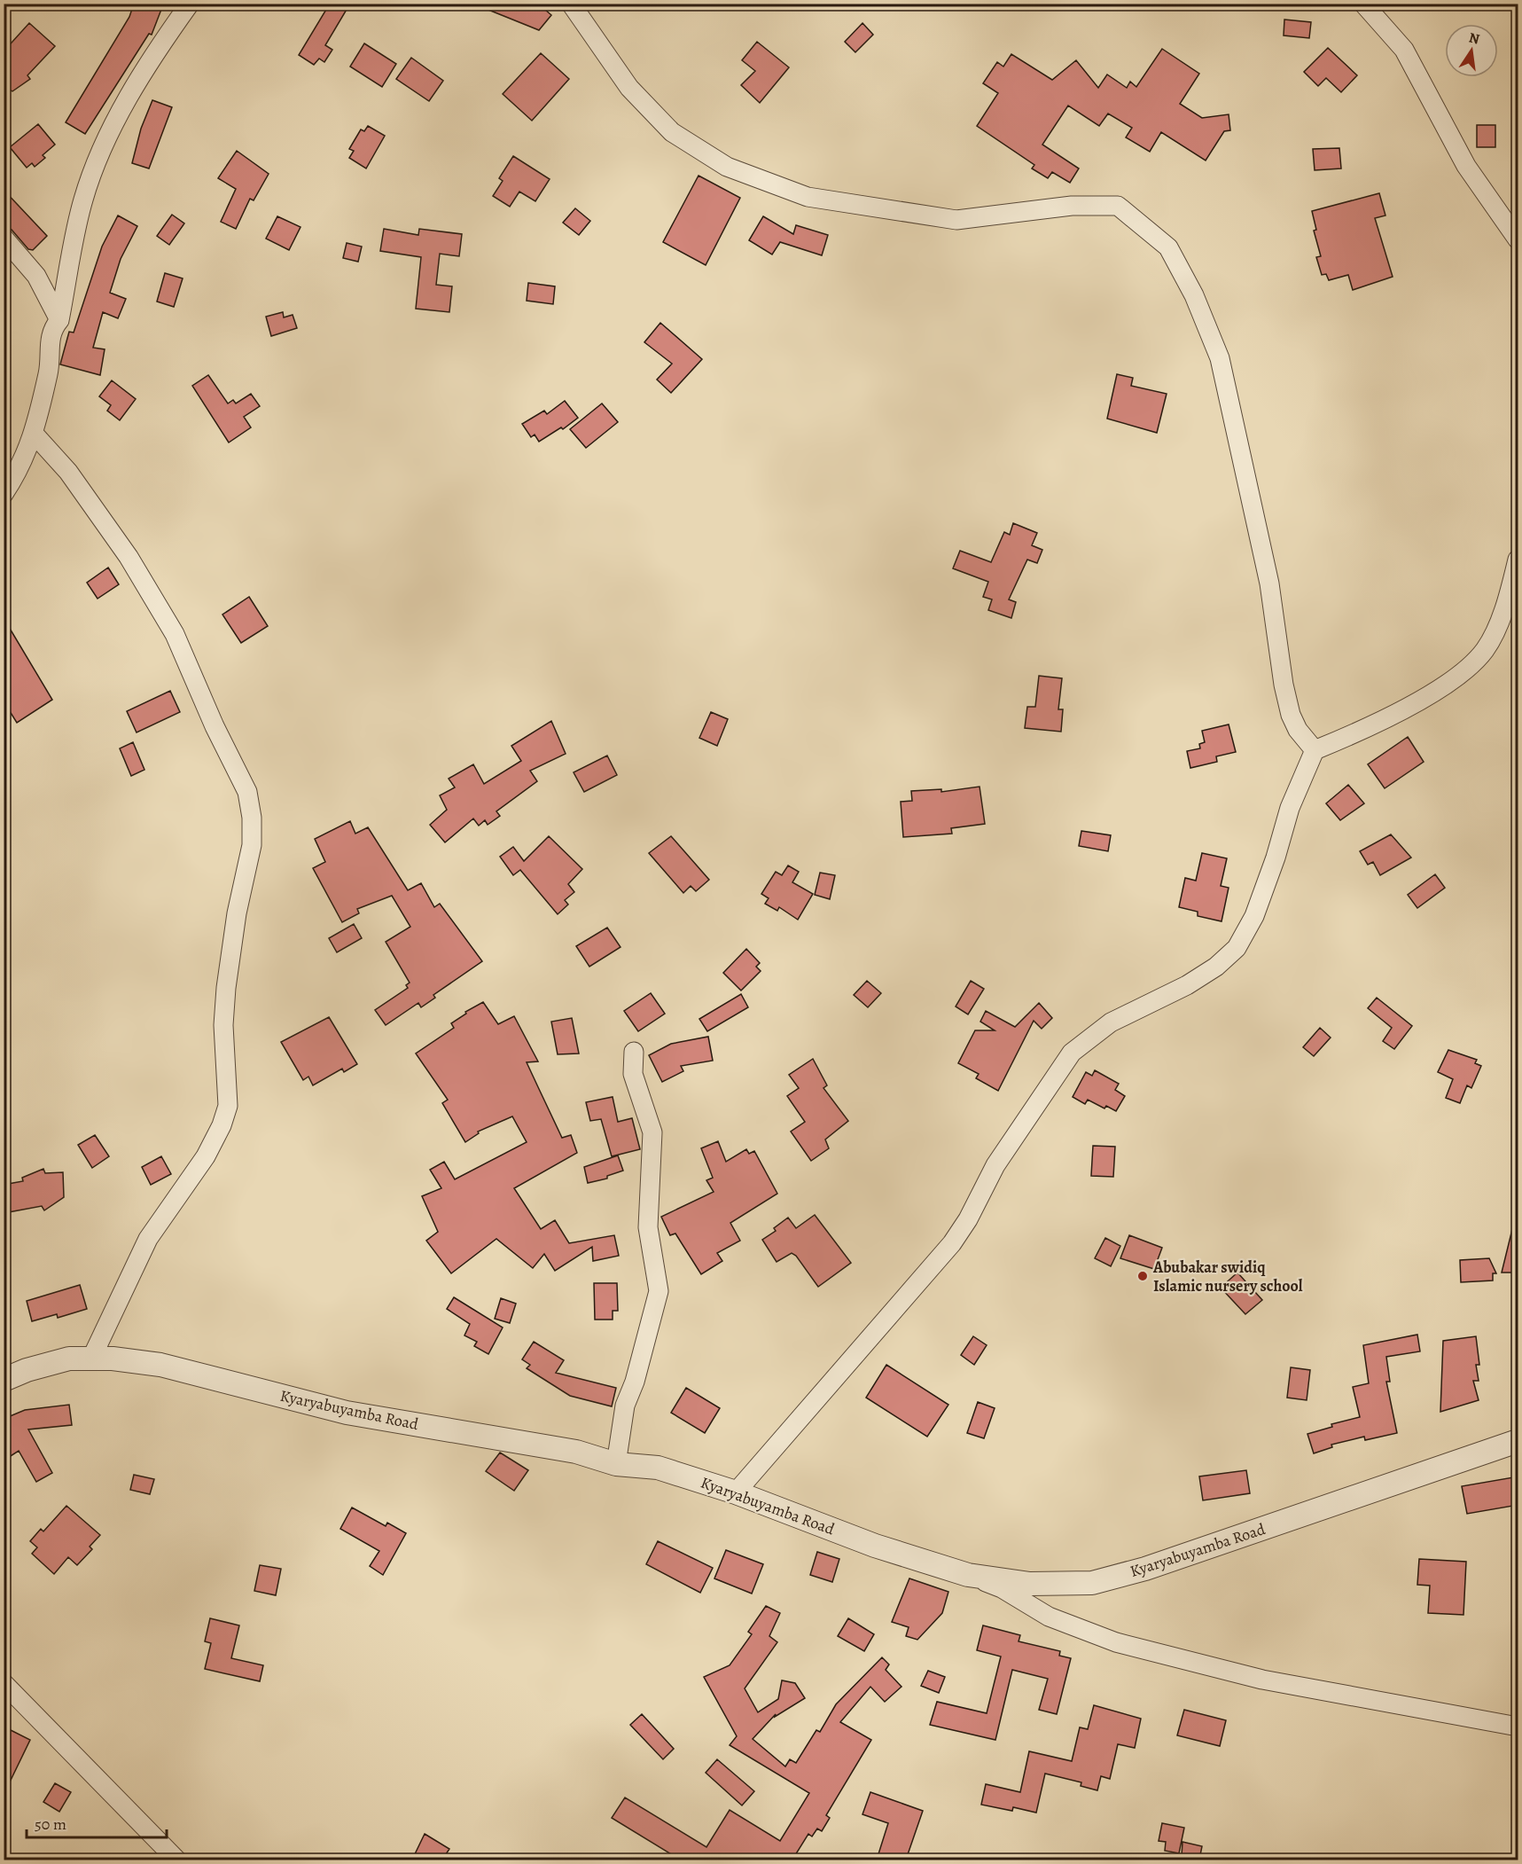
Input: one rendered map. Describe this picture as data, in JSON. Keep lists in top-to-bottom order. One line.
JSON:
{"streets":{"street":["Kyaryabuyamba Road"]},"places":["Abubakar swidiq Islamic nursery school"],"scale_bar":"50 m","north":"top"}
